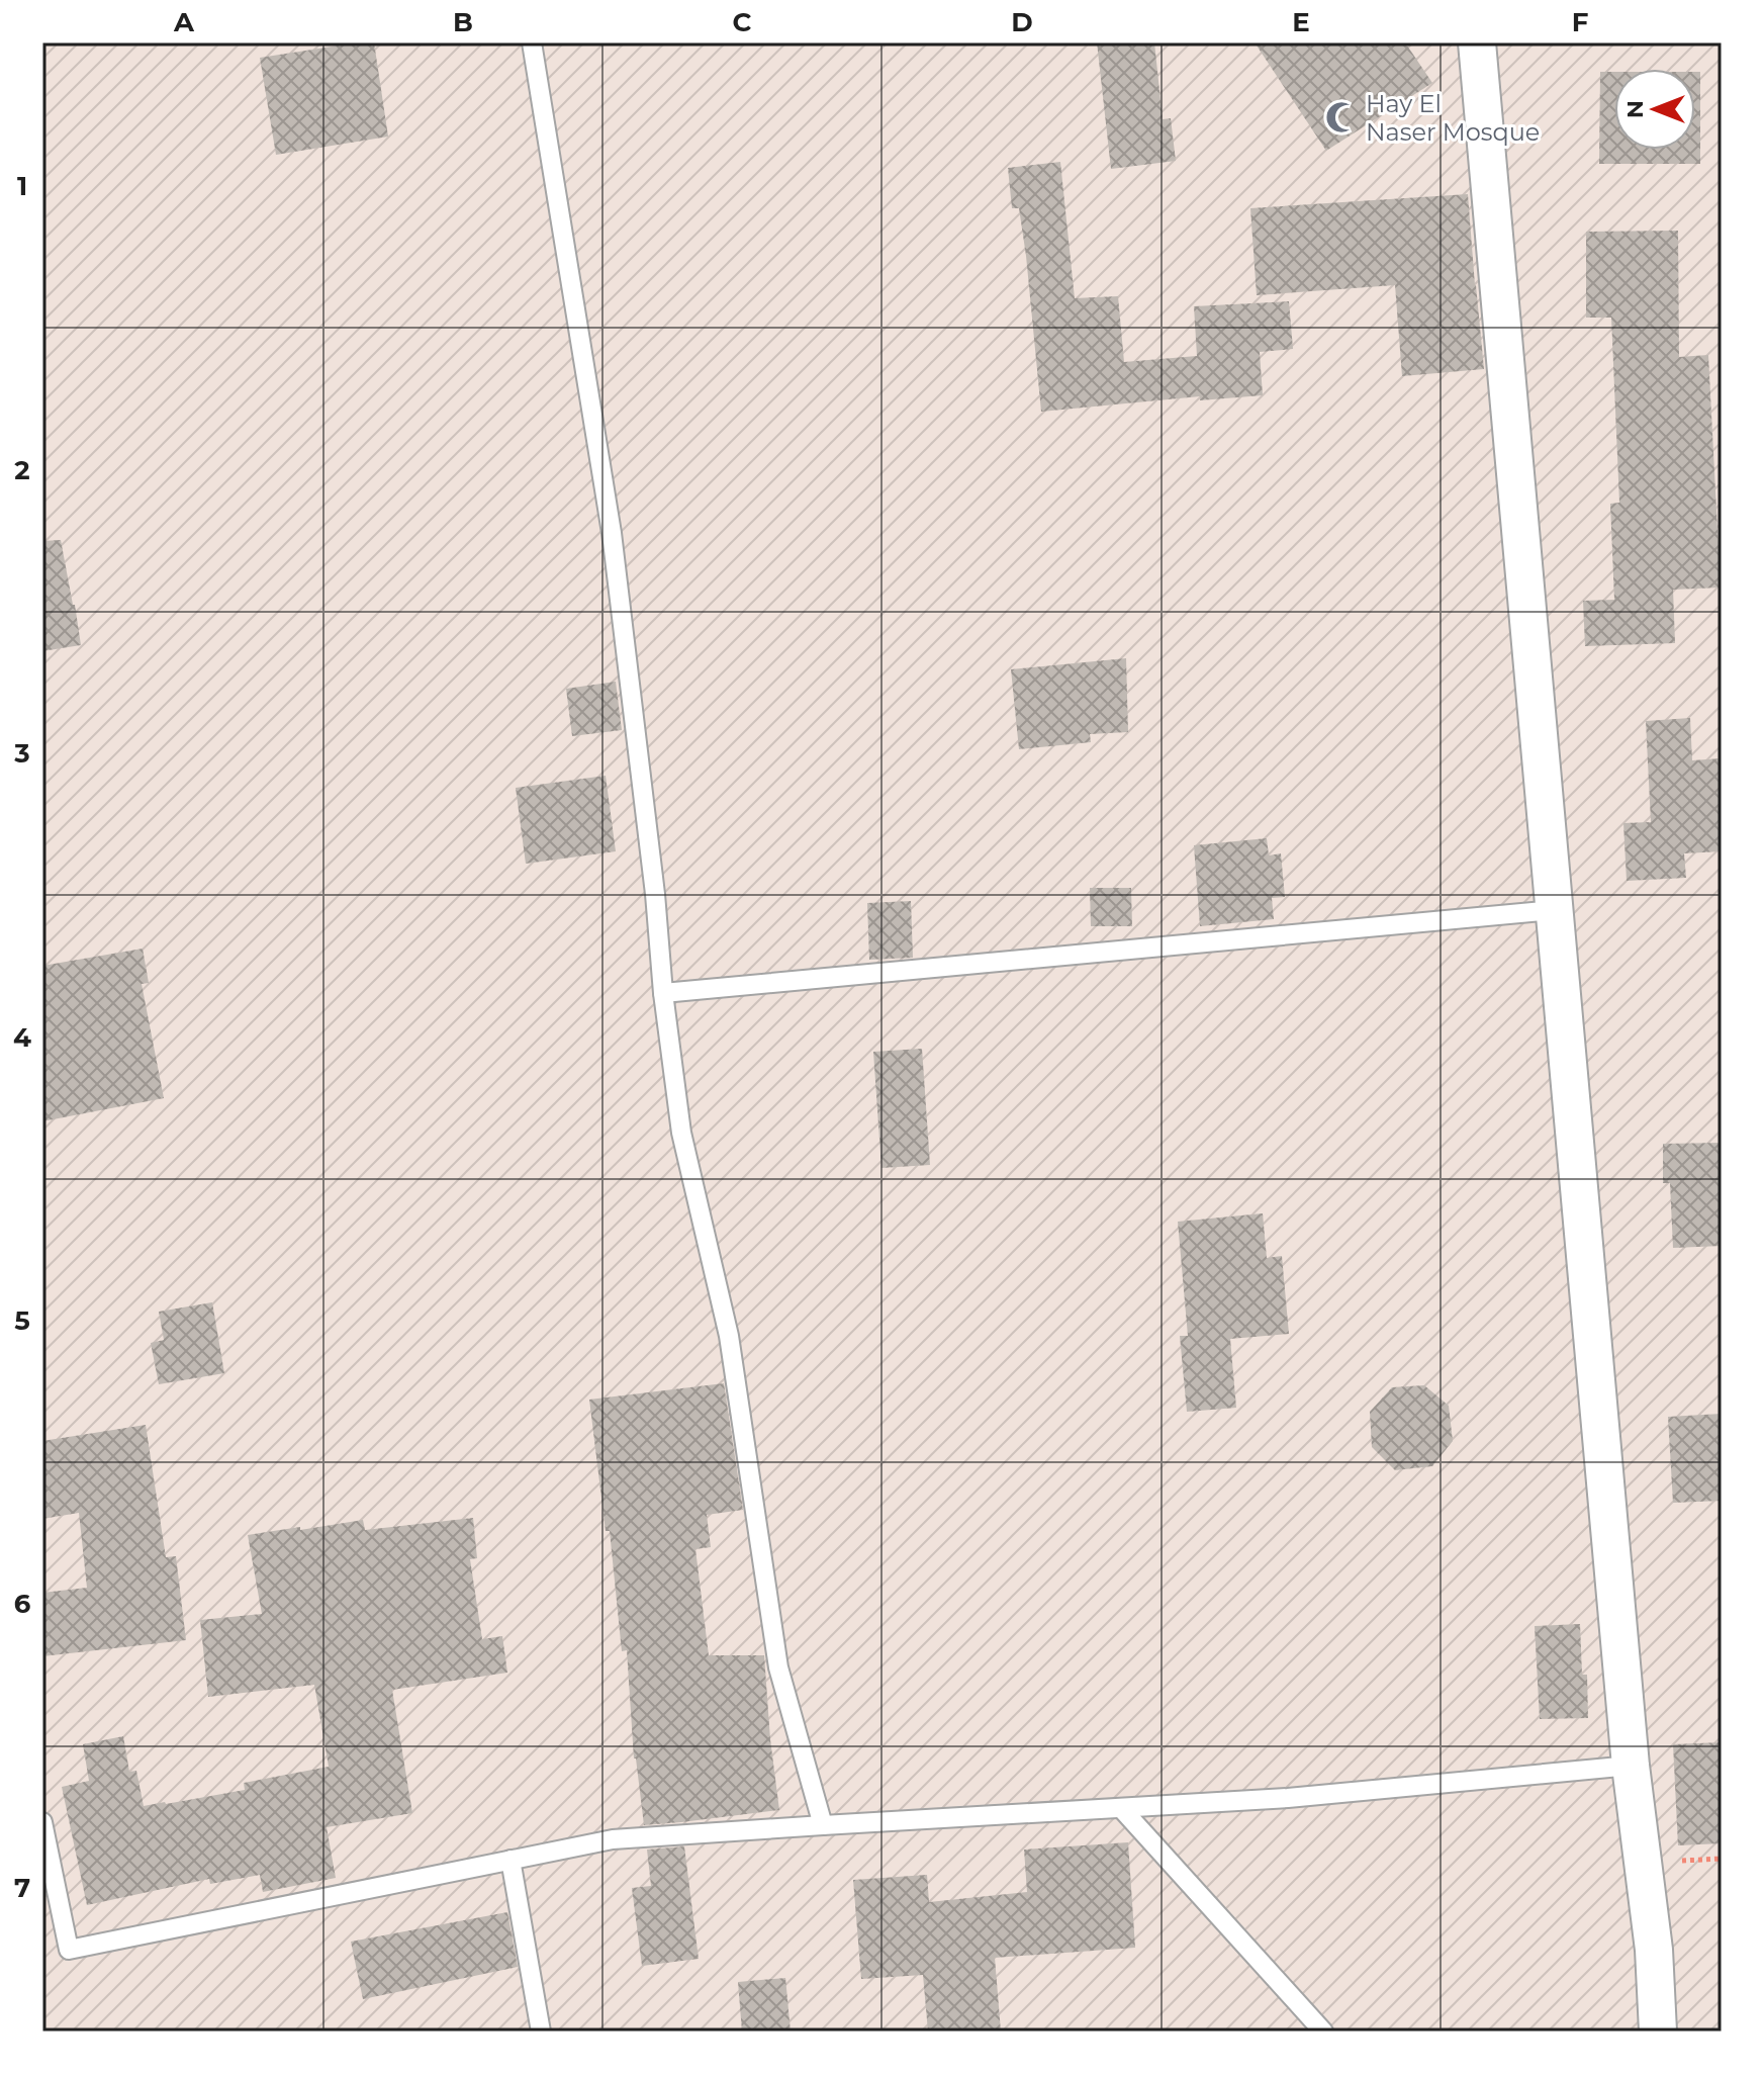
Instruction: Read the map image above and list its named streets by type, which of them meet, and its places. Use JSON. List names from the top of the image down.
{
  "places": {
    "mosque": ["Hay El Naser Mosque"]
  },
  "north": "left",
  "grid": {
    "columns": [
      "A",
      "B",
      "C",
      "D",
      "E",
      "F"
    ],
    "rows": [
      "1",
      "2",
      "3",
      "4",
      "5",
      "6",
      "7"
    ]
  }
}
